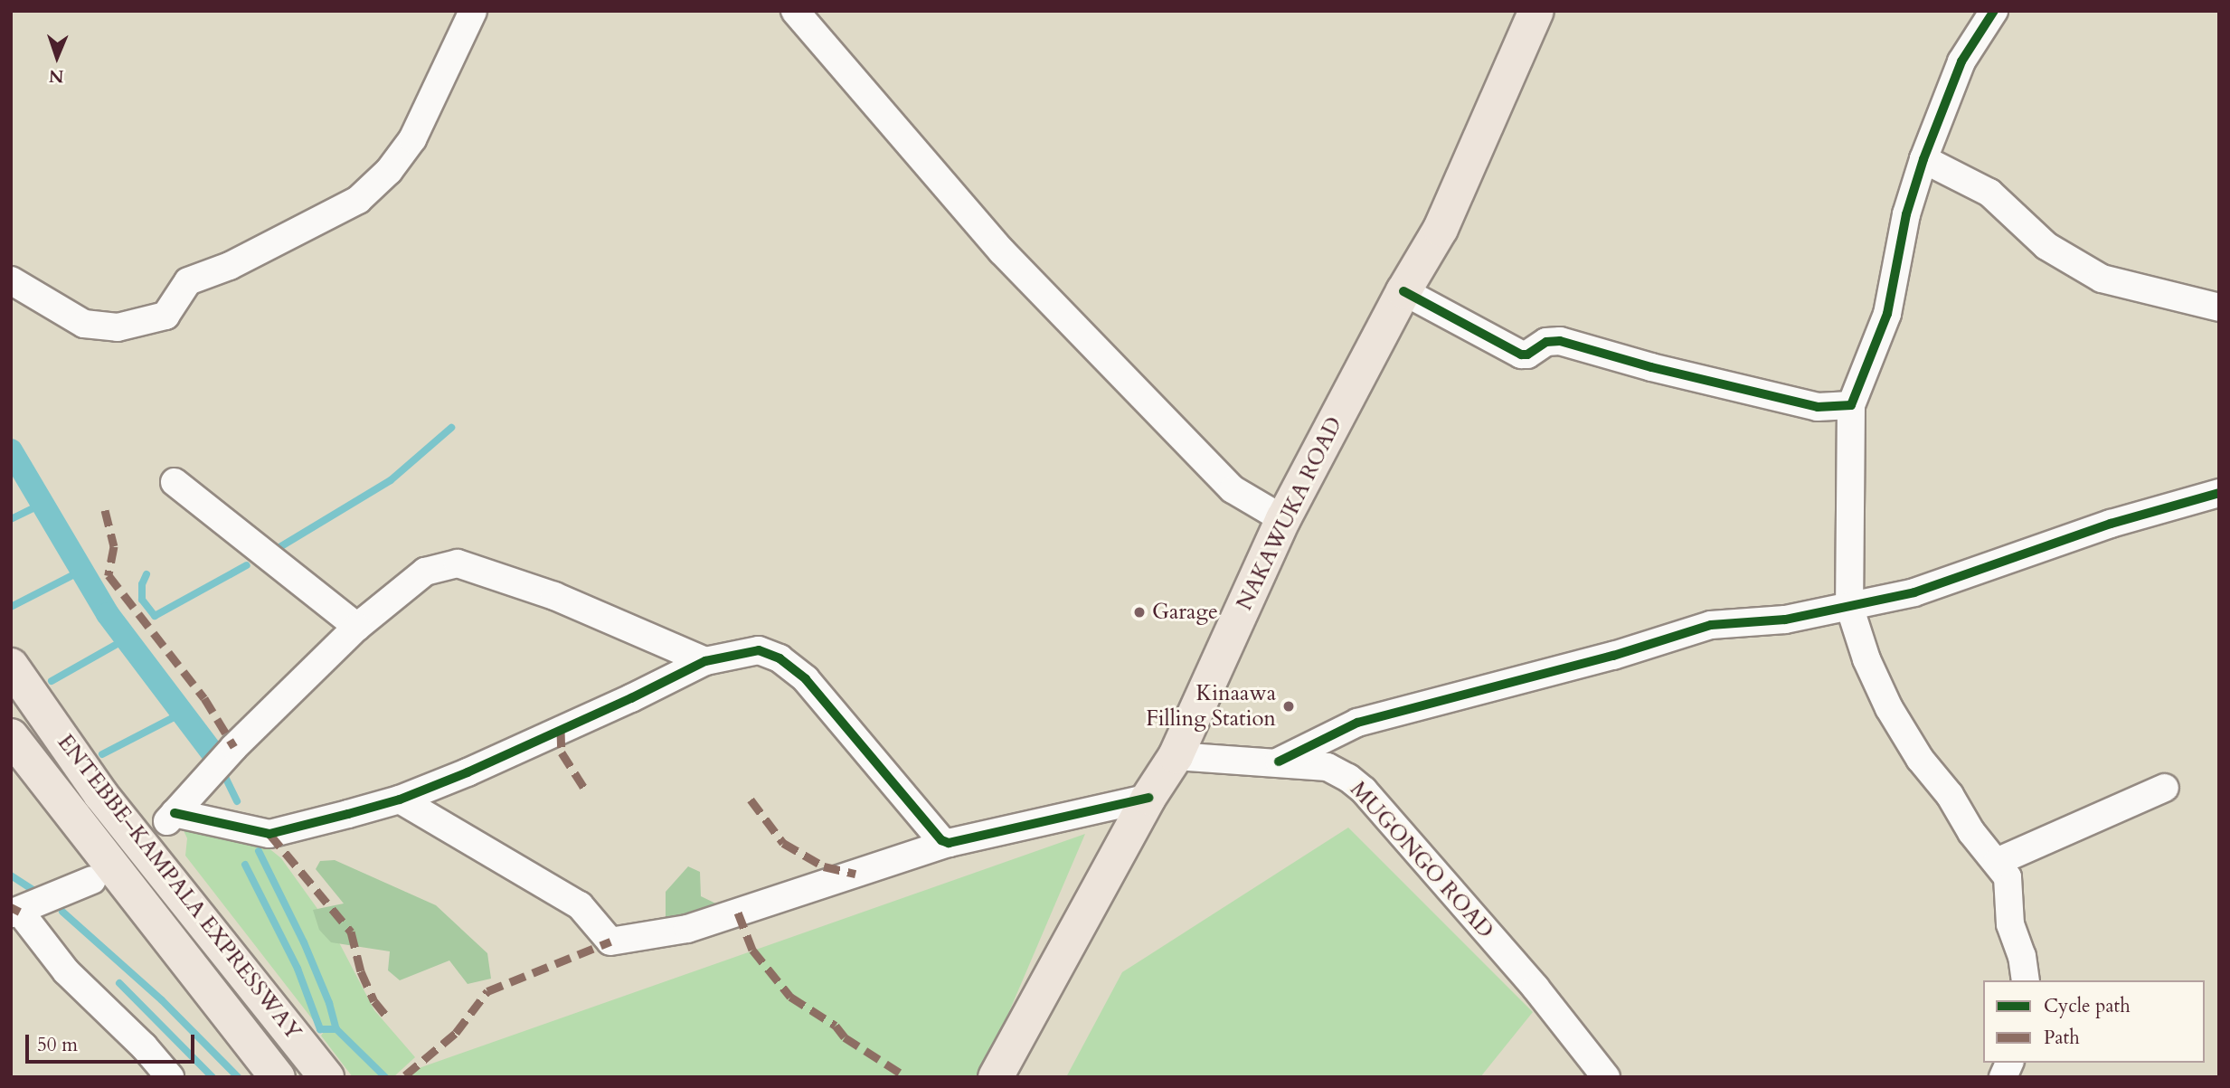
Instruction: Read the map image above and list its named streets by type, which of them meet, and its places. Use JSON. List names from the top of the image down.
{
  "streets": {
    "main road": ["NAKAWUKA ROAD", "ENTEBBE–KAMPALA EXPRESSWAY"],
    "street": ["MUGONGO ROAD"]
  },
  "crossings": [
    ["NAKAWUKA ROAD", "MUGONGO ROAD"]
  ],
  "places": ["Garage", "Kinaawa Filling Station"],
  "legend": ["Cycle path", "Path"],
  "scale_bar": "50 m",
  "north": "bottom"
}
